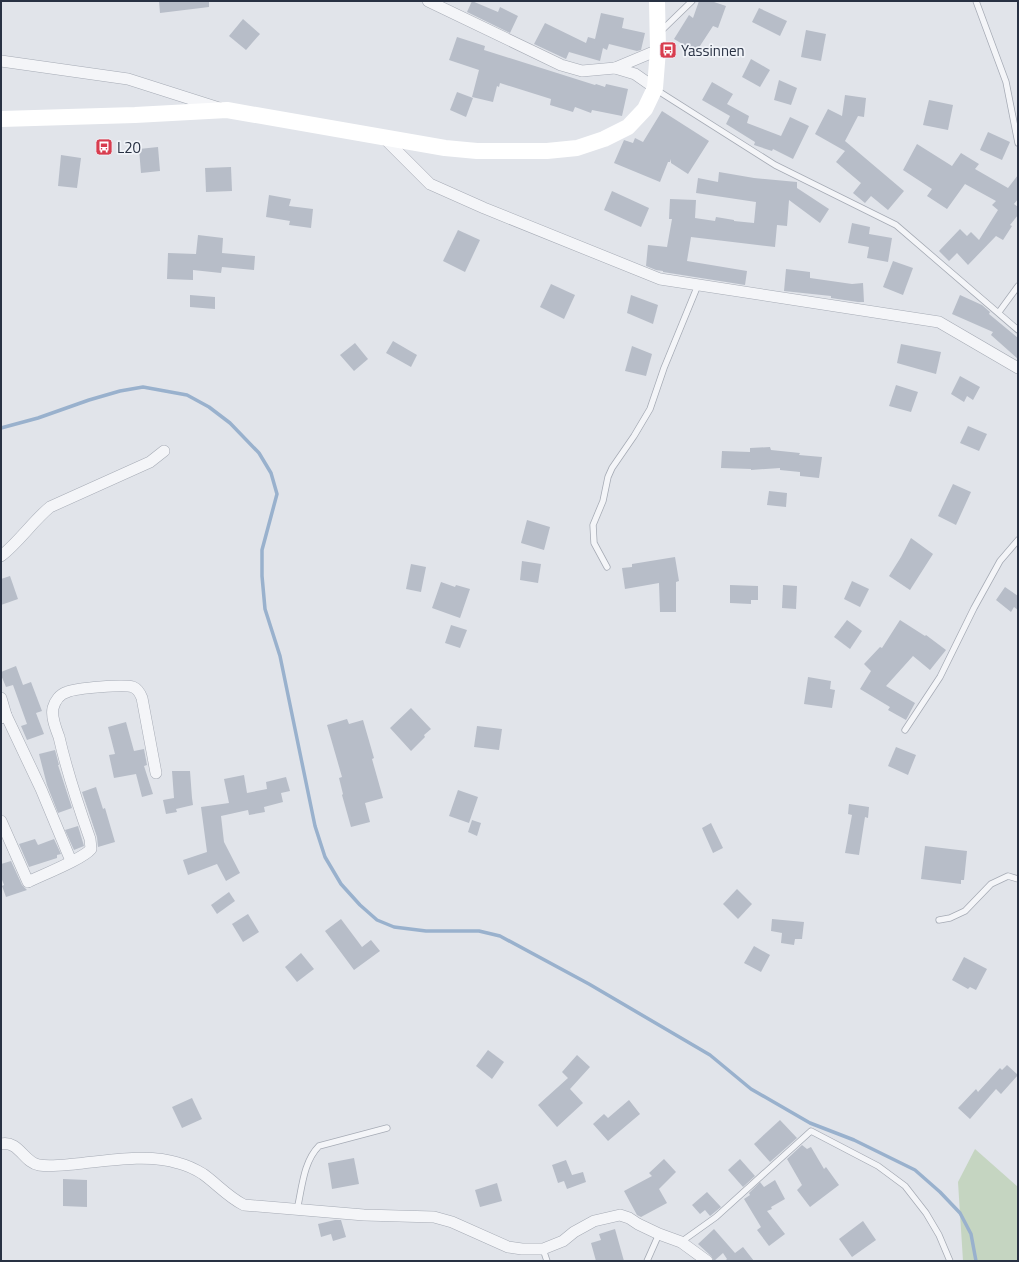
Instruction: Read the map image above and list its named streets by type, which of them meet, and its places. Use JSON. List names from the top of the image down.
{
  "places": {
    "bus stop": ["Yassinnen", "L20"]
  }
}
